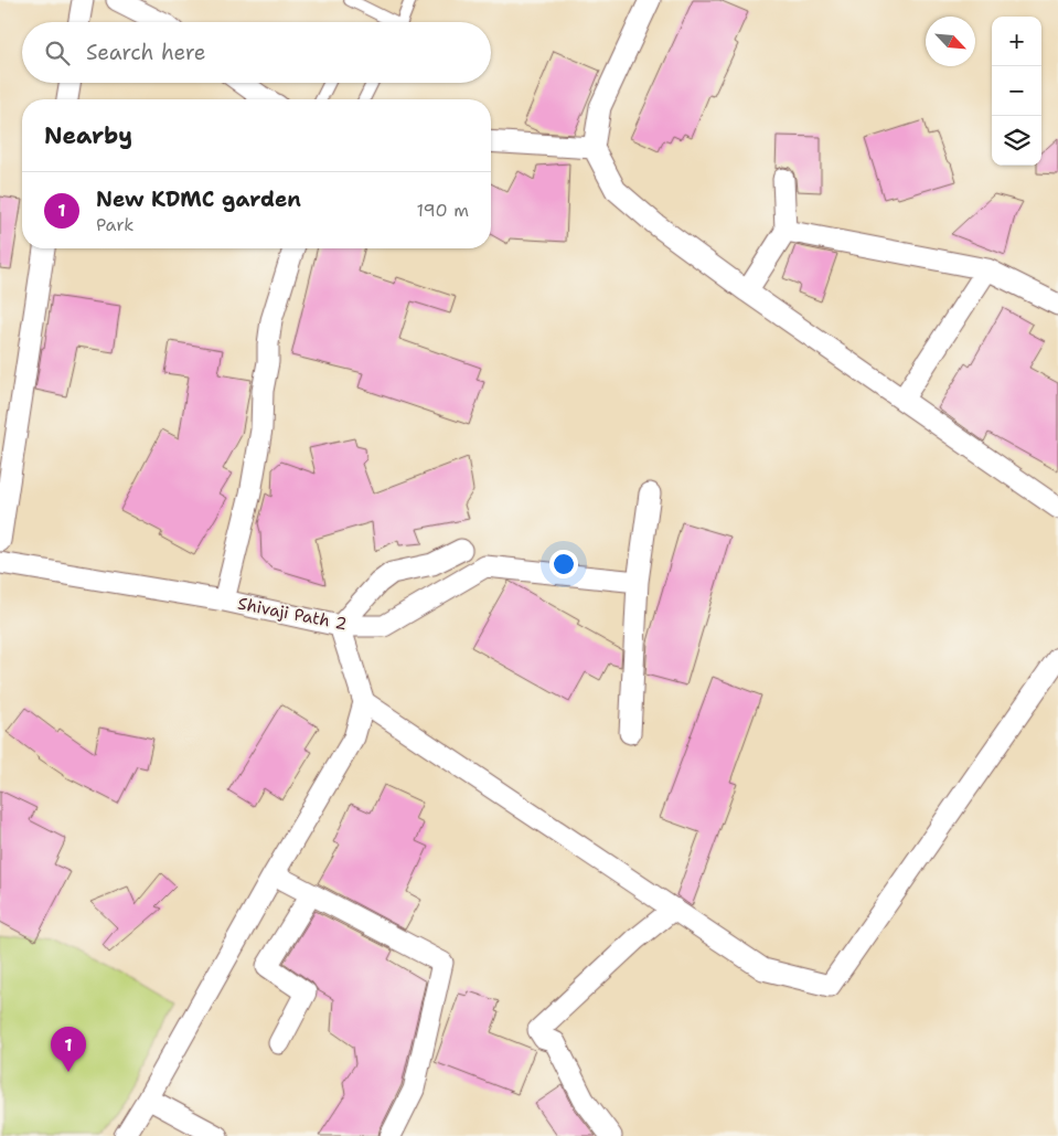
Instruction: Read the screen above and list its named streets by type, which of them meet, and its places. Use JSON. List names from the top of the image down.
{
  "streets": {
    "street": ["Shivaji Path 2"]
  },
  "north": "bottom right",
  "page": {
    "map_buttons": ["+", "−"],
    "search": "Search here",
    "heading": "Nearby",
    "list": [
      {
        "mark": "1",
        "name": "New KDMC garden",
        "note": "Park",
        "value": "190 m"
      }
    ],
    "pins": "1"
  }
}
